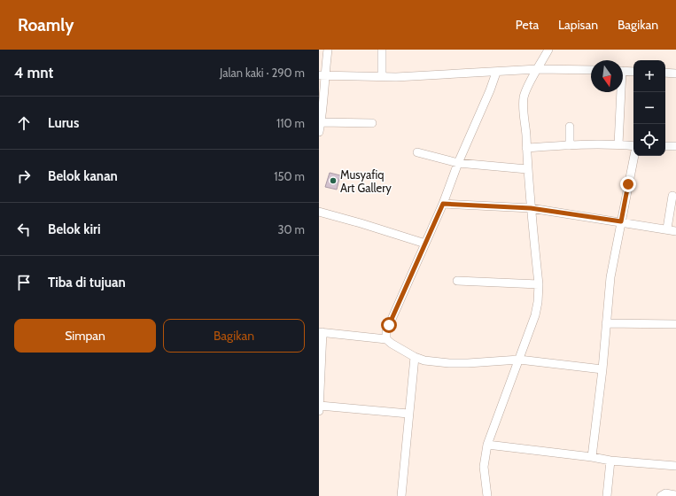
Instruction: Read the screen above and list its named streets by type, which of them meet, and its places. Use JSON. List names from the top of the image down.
{
  "places": ["Musyafiq Art Gallery"],
  "north": "bottom",
  "page": {
    "header": "Roamly",
    "nav": ["Peta", "Lapisan", "Bagikan"],
    "heading": ["4 mnt", "Jalan kaki · 290 m"],
    "map_buttons": ["+", "−"],
    "list": [
      ["Lurus", "110 m"],
      ["Belok kanan", "150 m"],
      ["Belok kiri", "30 m"],
      "Tiba di tujuan"
    ],
    "buttons": ["Simpan", "Bagikan"]
  }
}
